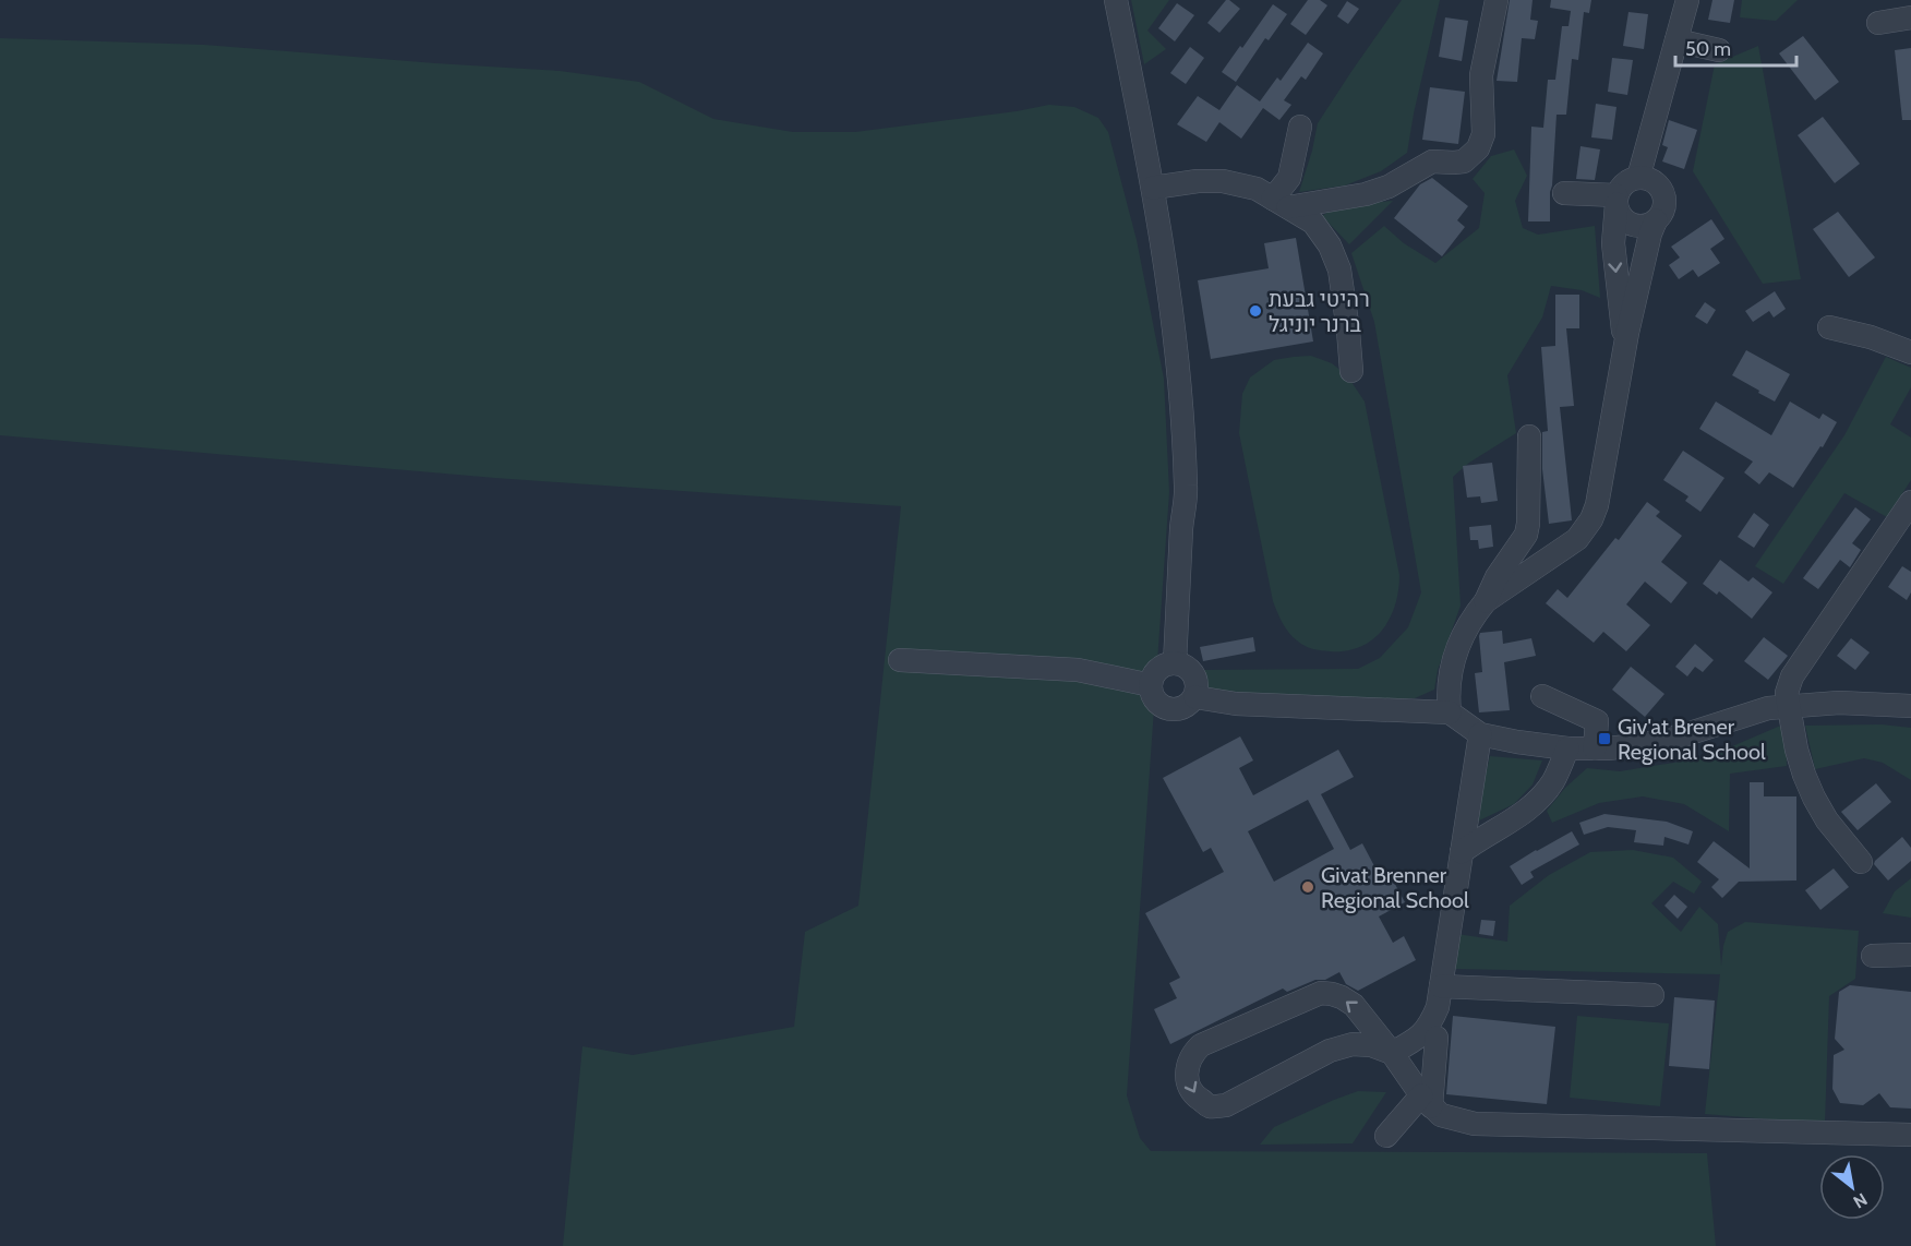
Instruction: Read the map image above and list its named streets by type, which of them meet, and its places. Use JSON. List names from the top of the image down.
{
  "places": {
    "other": ["רהיטי גבעת ברנר יוניגל", "Givat Brenner Regional School"],
    "transit": ["Giv'at Brener Regional School"]
  },
  "scale_bar": "50 m",
  "north": "bottom right"
}
